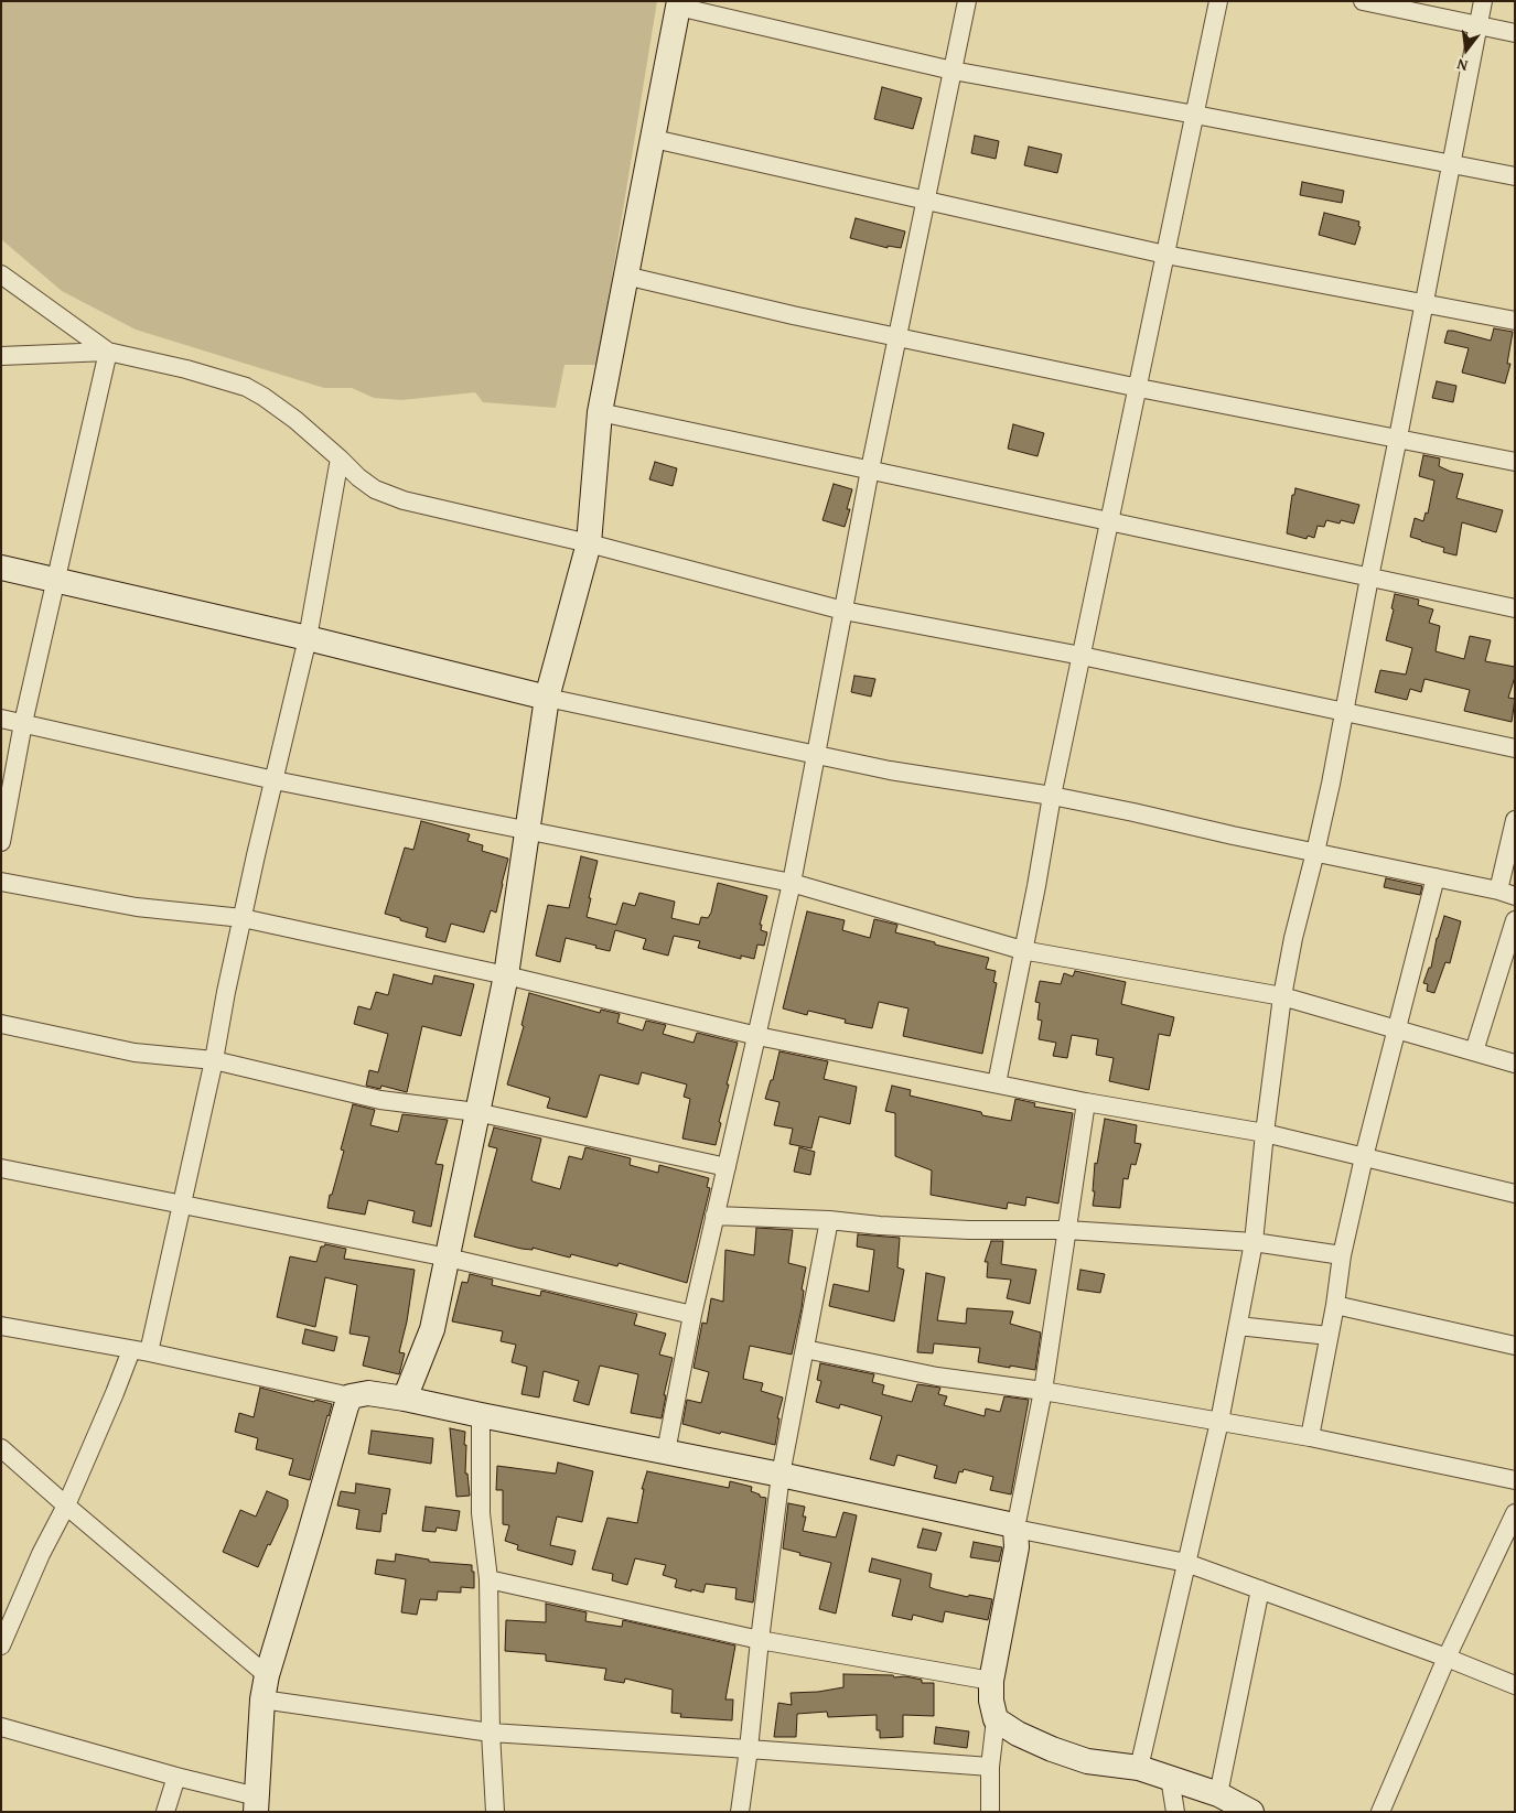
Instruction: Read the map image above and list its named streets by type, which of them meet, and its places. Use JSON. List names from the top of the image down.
{
  "north": "bottom"
}
